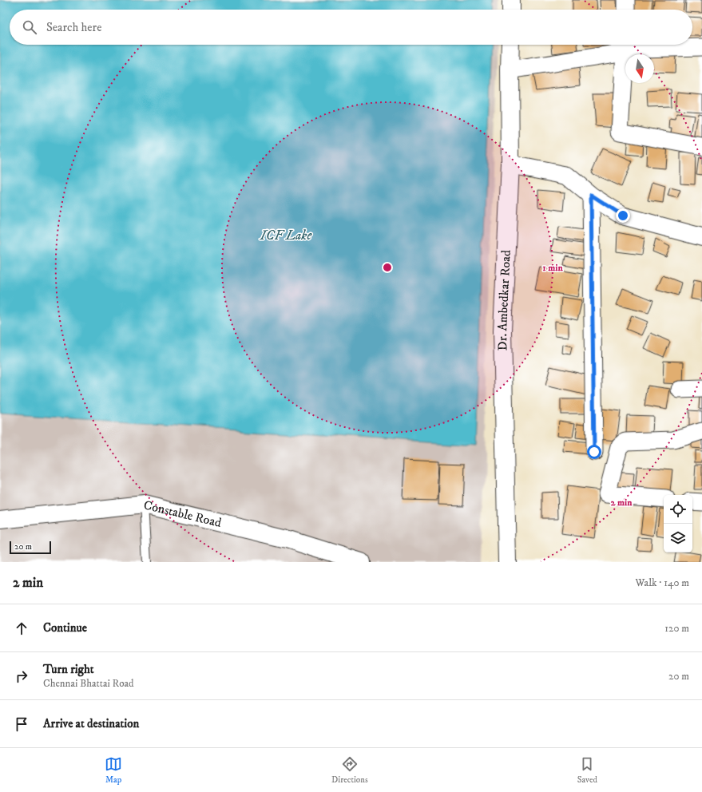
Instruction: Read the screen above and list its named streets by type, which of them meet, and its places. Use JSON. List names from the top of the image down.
{
  "streets": {
    "street": ["Dr. Ambedkar Road", "Constable Road"]
  },
  "water": ["ICF Lake"],
  "scale_bar": "20 m",
  "north": "bottom",
  "page": {
    "search": "Search here",
    "scale": "20 m",
    "heading": ["2 min", "Walk · 140 m"],
    "list": [
      ["Continue", "120 m"],
      ["Turn right", "Chennai Bhattai Road", "20 m"],
      "Arrive at destination"
    ],
    "nav": ["Map", "Directions", "Saved"]
  },
  "rings": ["1 min", "2 min"]
}
